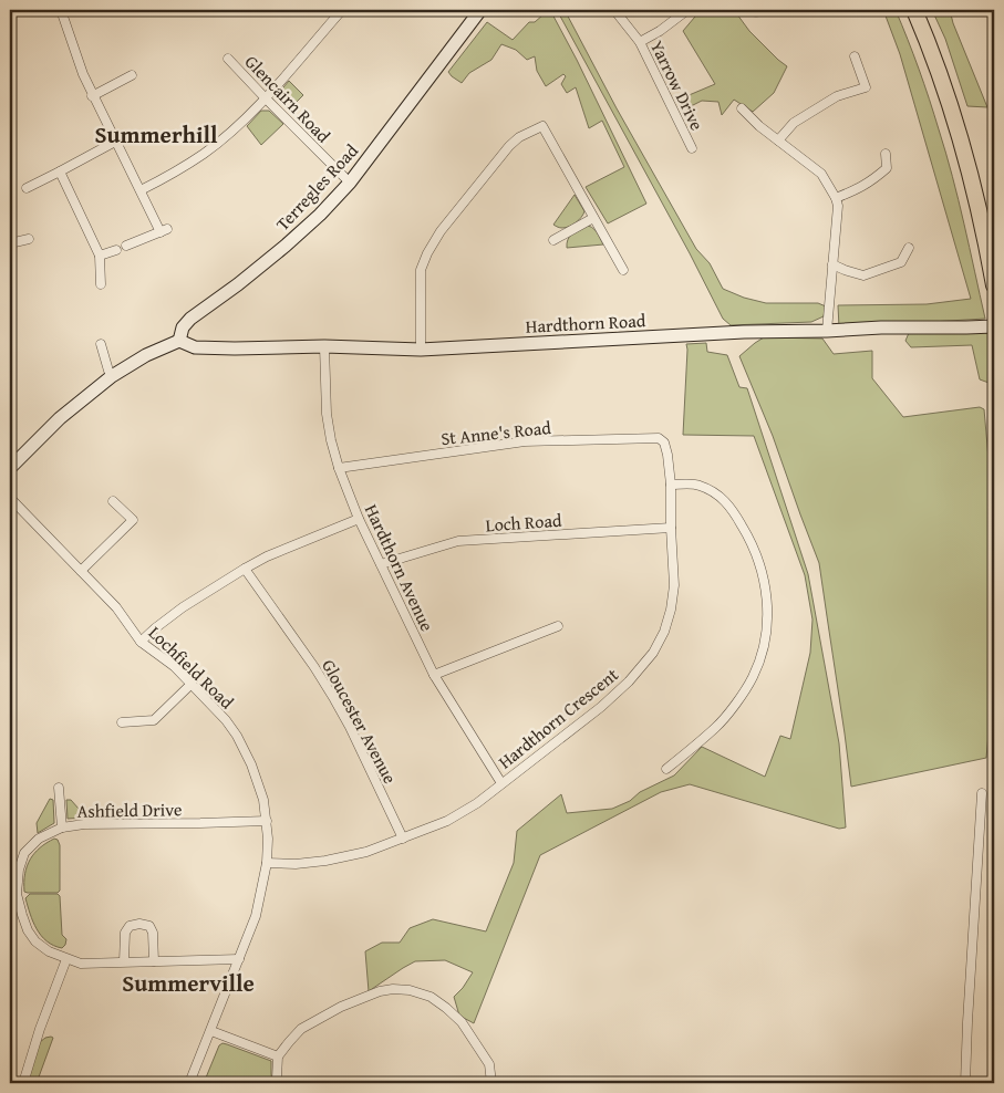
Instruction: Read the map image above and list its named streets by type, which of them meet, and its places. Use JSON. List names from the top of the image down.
{
  "streets": {
    "street": [
      "Yarrow Drive",
      "Glencairn Road",
      "Terregles Road",
      "Hardthorn Road",
      "St Anne's Road",
      "Loch Road",
      "Hardthorn Avenue",
      "Lochfield Road",
      "Hardthorn Crescent",
      "Gloucester Avenue",
      "Ashfield Drive"
    ]
  },
  "crossings": [
    ["Glencairn Road", "Terregles Road"],
    ["Terregles Road", "Hardthorn Road"],
    ["Hardthorn Road", "Hardthorn Avenue"],
    ["St Anne's Road", "Hardthorn Avenue"],
    ["St Anne's Road", "Hardthorn Crescent"],
    ["Loch Road", "Hardthorn Avenue"],
    ["Loch Road", "Hardthorn Crescent"],
    ["Hardthorn Avenue", "Hardthorn Crescent"],
    ["Lochfield Road", "Hardthorn Crescent"],
    ["Lochfield Road", "Ashfield Drive"],
    ["Hardthorn Crescent", "Gloucester Avenue"]
  ],
  "districts": ["Summerhill", "Summerville"]
}
